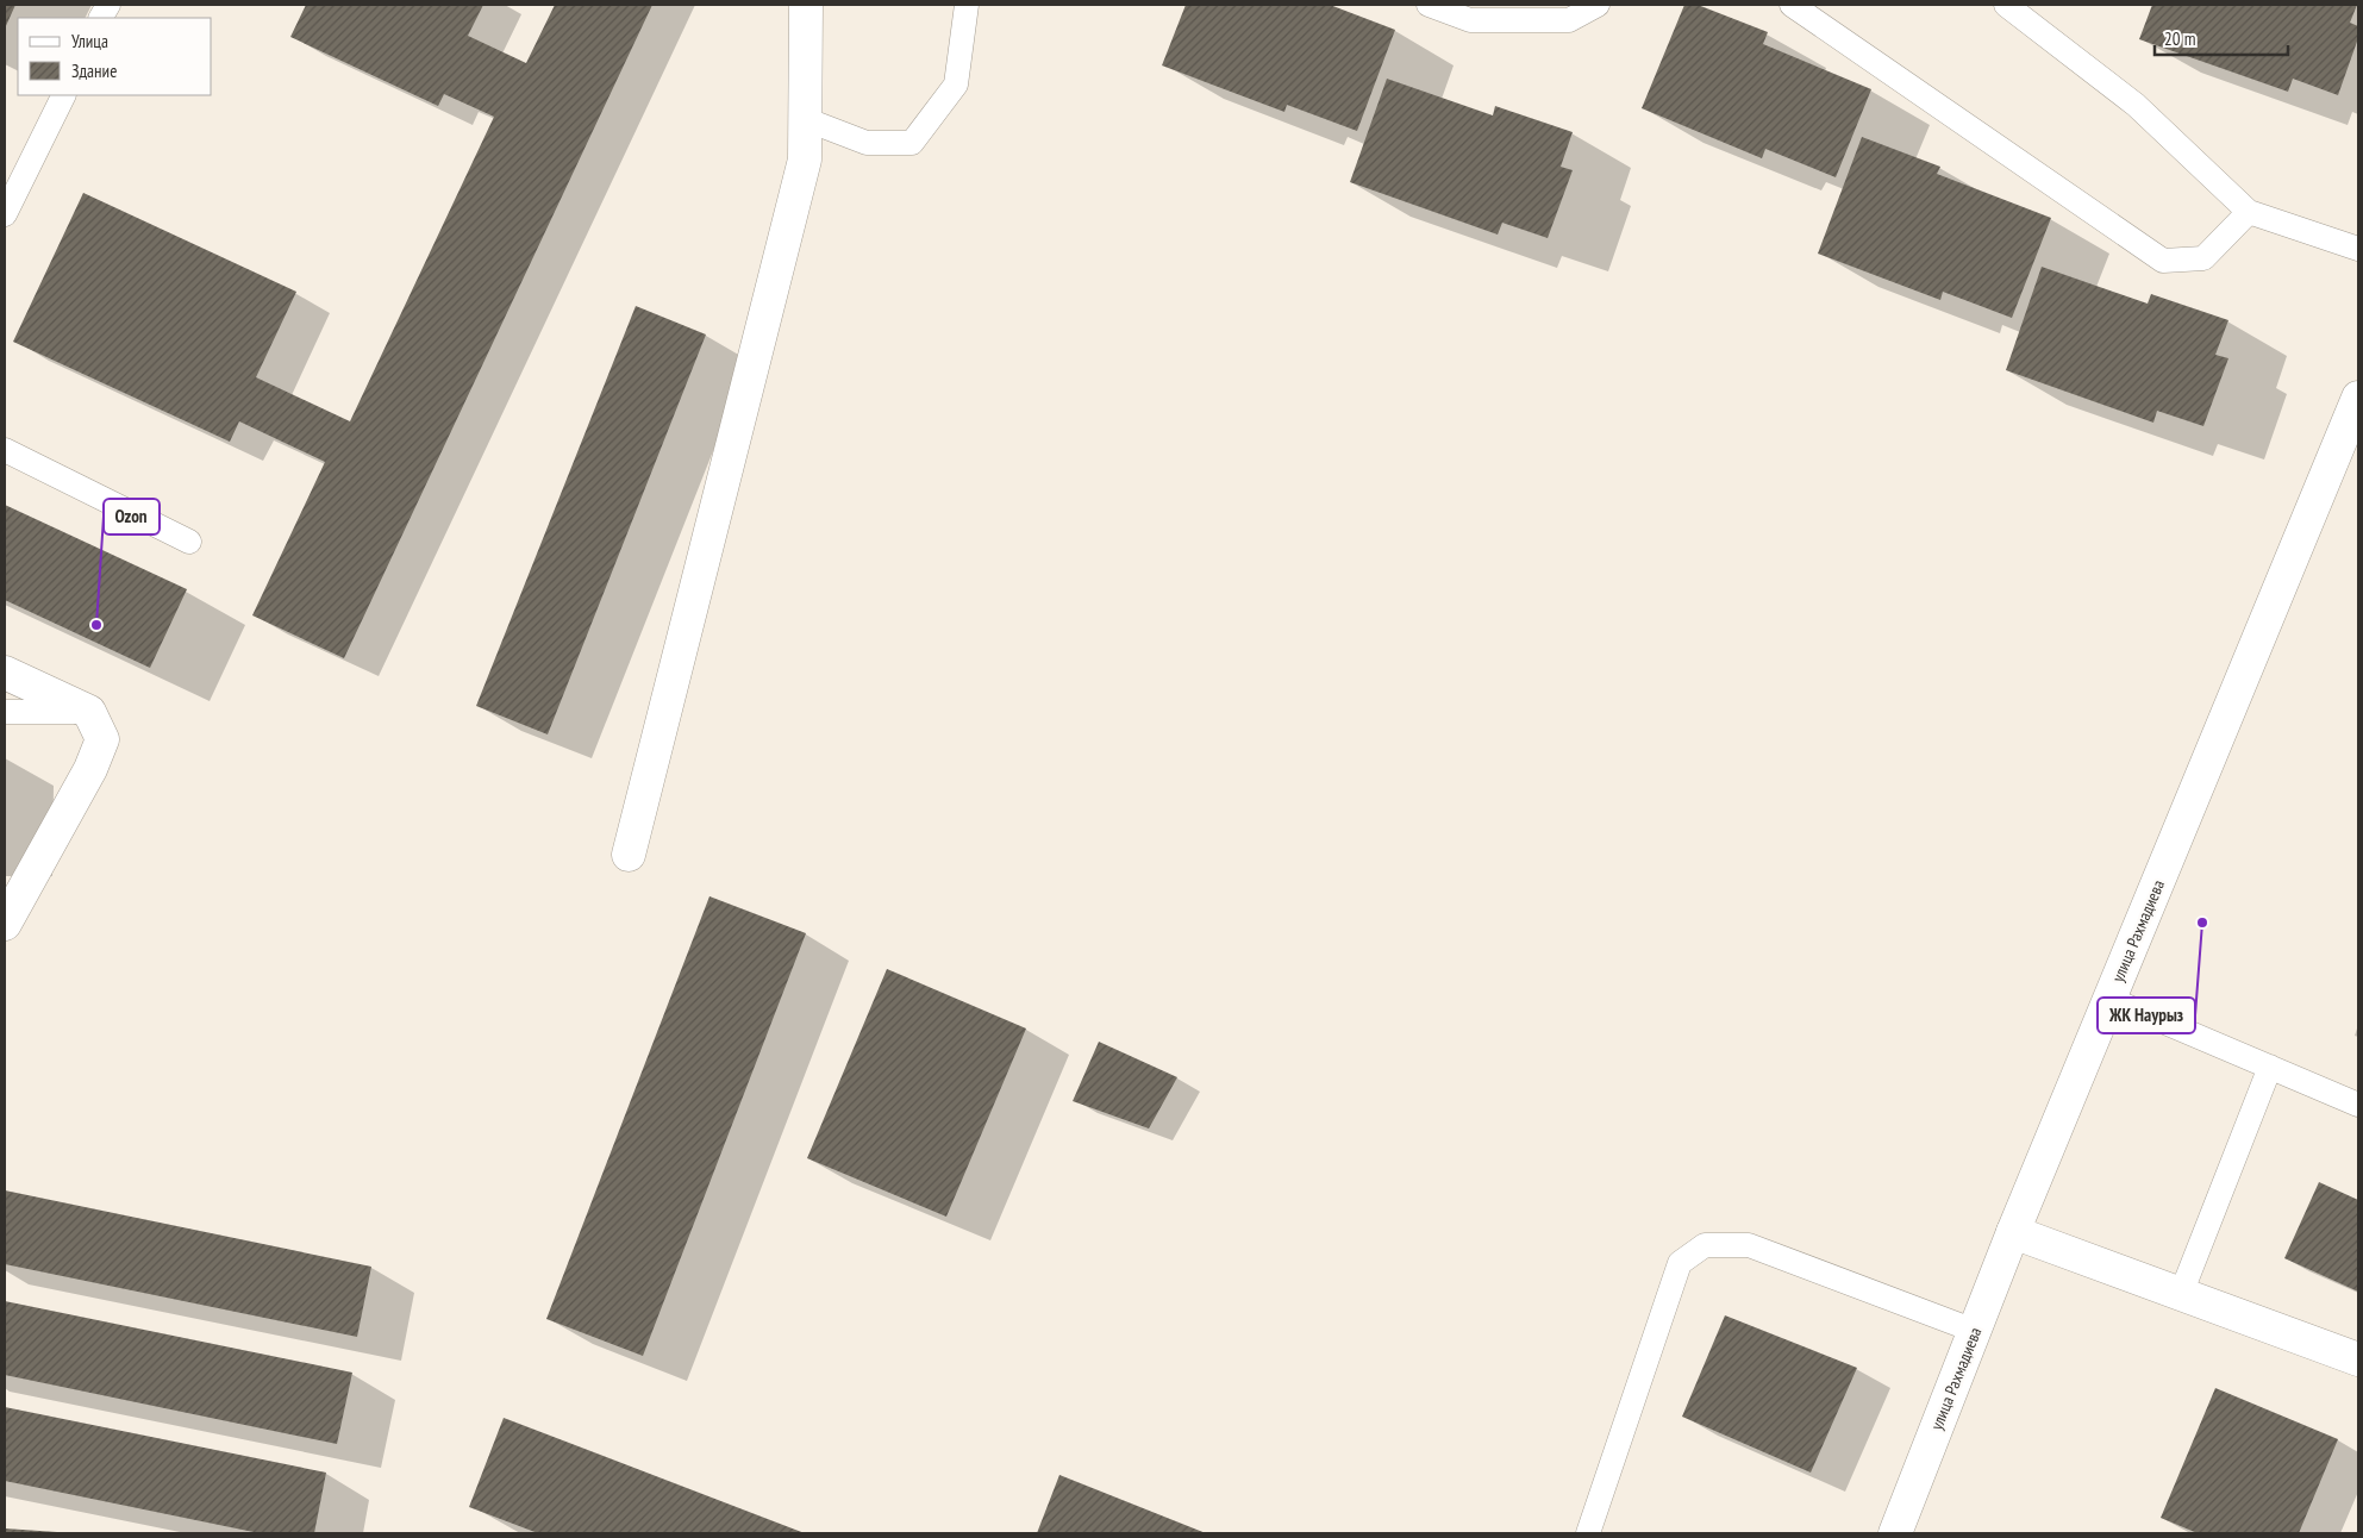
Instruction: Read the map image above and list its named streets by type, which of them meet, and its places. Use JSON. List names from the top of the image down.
{
  "streets": {
    "street": ["улица Рахмадиева"]
  },
  "places": ["Ozon", "ЖК Наурыз"],
  "legend": ["Улица", "Здание"],
  "scale_bar": "20 m"
}
